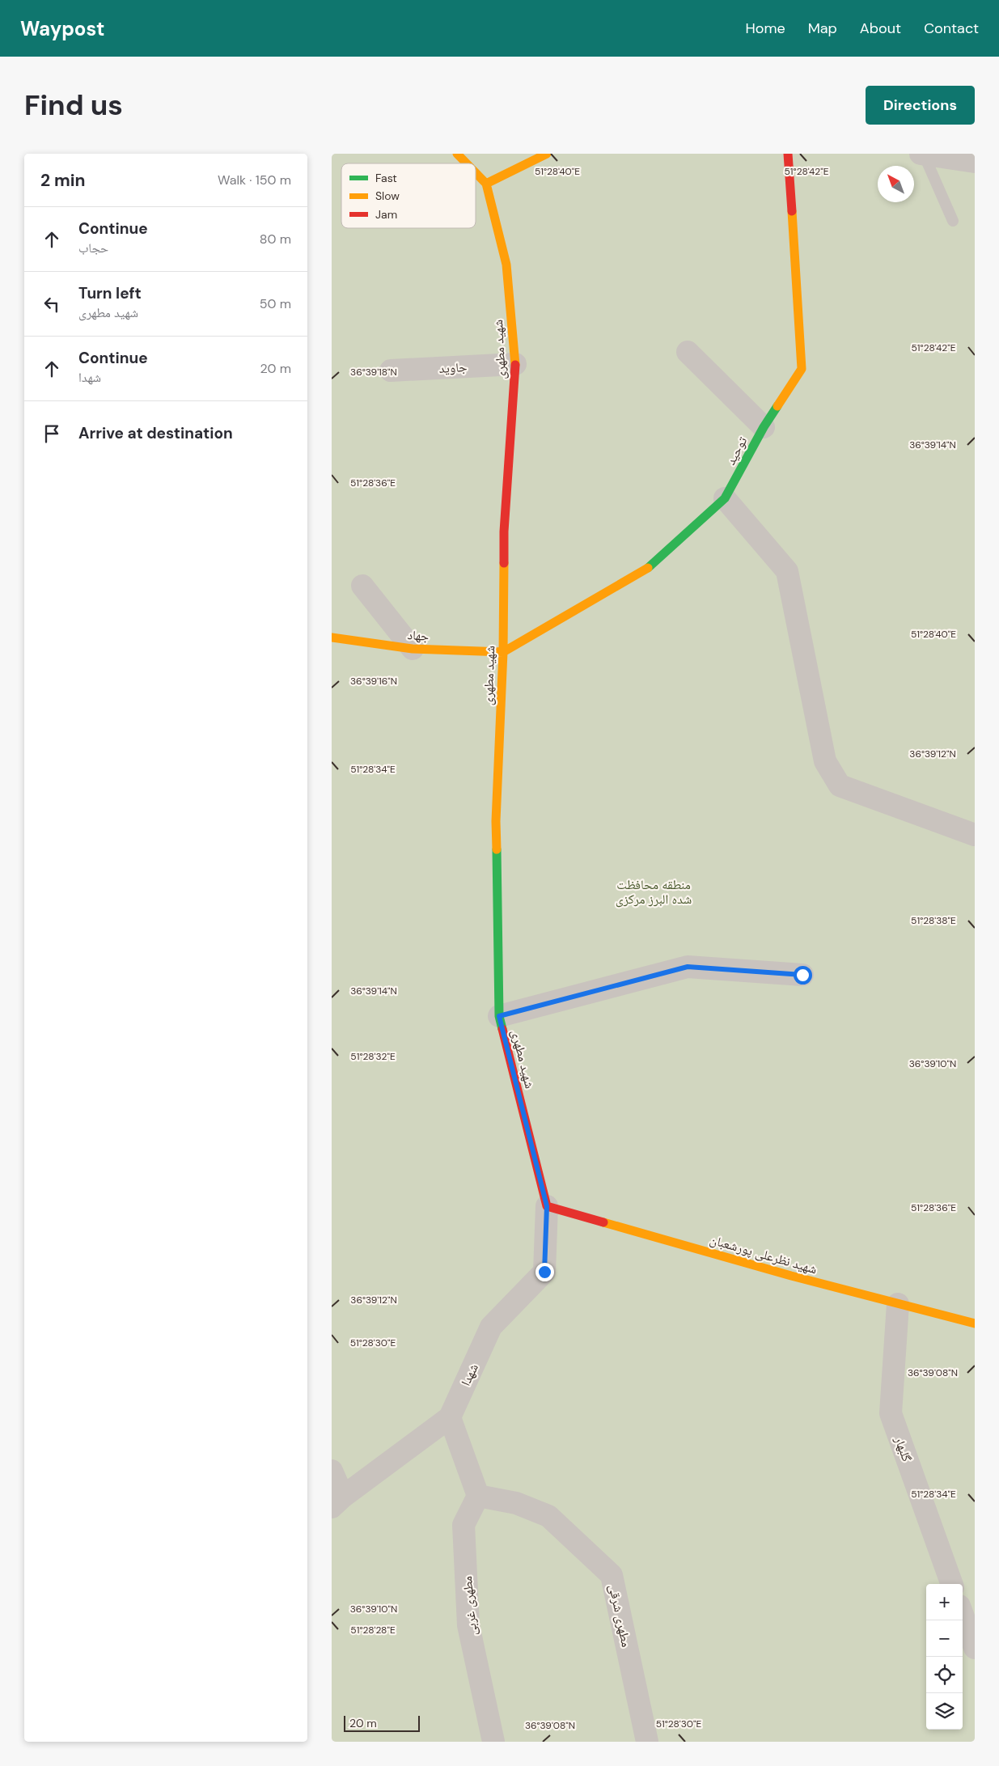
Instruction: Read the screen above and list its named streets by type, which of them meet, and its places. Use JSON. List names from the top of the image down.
{
  "streets": {
    "street": [
      "شهید مطهری",
      "جاوید",
      "توحید",
      "جهاد",
      "شهید نظرعلی پورشعبان",
      "شهدا",
      "گلبهار",
      "مطهری غربی",
      "مطهری شرقی"
    ]
  },
  "crossings": [
    ["شهید مطهری", "جاوید"],
    ["شهید مطهری", "توحید"],
    ["شهید مطهری", "جهاد"],
    ["شهید مطهری", "شهید نظرعلی پورشعبان"],
    ["شهید مطهری", "شهدا"],
    ["توحید", "جهاد"],
    ["شهید نظرعلی پورشعبان", "شهدا"],
    ["شهید نظرعلی پورشعبان", "گلبهار"],
    ["مطهری غربی", "مطهری شرقی"]
  ],
  "parks": ["منطقه محافظت شده البرز مرکزی"],
  "legend": ["Fast", "Slow", "Jam"],
  "scale_bar": "20 m",
  "north": "top left",
  "page": {
    "header": "Waypost",
    "nav": [
      "Home",
      "Map",
      "About",
      "Contact"
    ],
    "buttons": "Directions",
    "title": "Find us",
    "heading": ["2 min", "Walk · 150 m"],
    "list": [
      ["Continue", "حجاب", "80 m"],
      ["Turn left", "شهید مطهری", "50 m"],
      ["Continue", "شهدا", "20 m"],
      "Arrive at destination"
    ],
    "map_buttons": ["+", "−"],
    "scale": "20 m"
  },
  "coordinates": [
    "51°28'40\"E",
    "51°28'42\"E",
    "36°39'18\"N",
    "36°39'14\"N",
    "51°28'36\"E",
    "36°39'16\"N",
    "36°39'12\"N",
    "51°28'34\"E",
    "51°28'38\"E",
    "51°28'32\"E",
    "36°39'10\"N",
    "51°28'30\"E",
    "36°39'08\"N",
    "51°28'28\"E"
  ]
}
